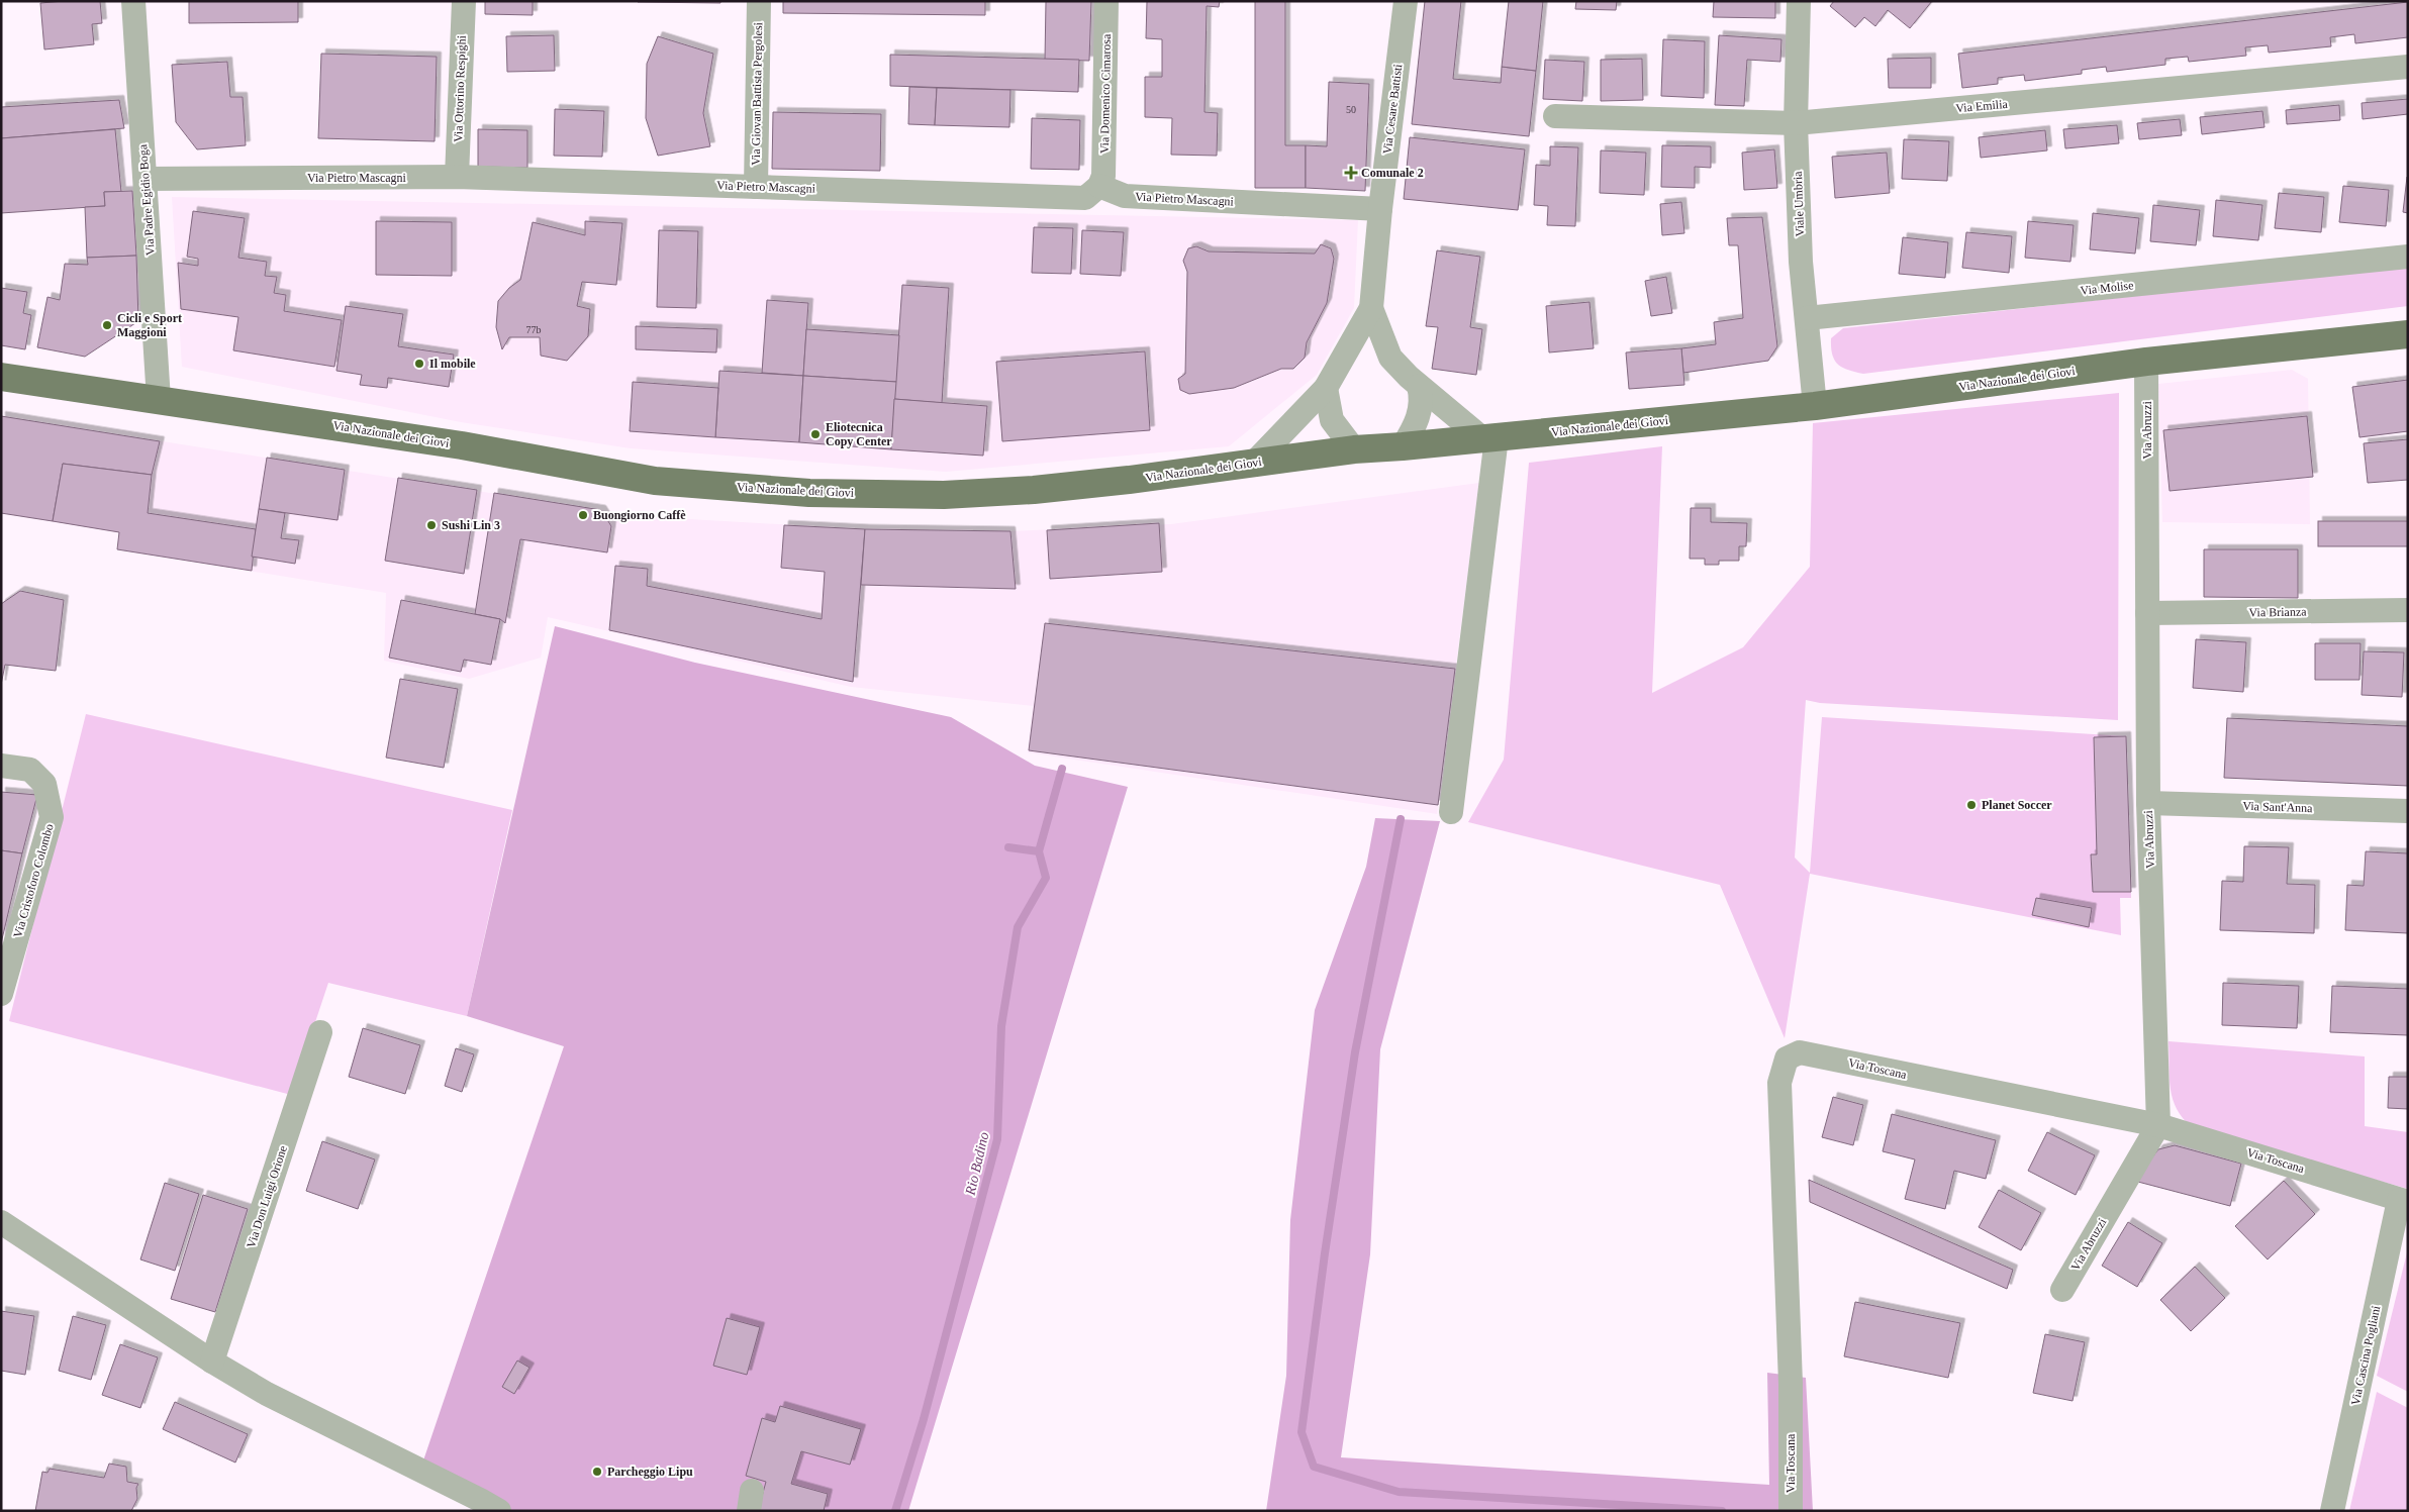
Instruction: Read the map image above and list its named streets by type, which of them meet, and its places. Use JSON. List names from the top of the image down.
{
  "streets": {
    "main road": ["Via Nazionale dei Giovi"],
    "street": [
      "Via Ottorino Respighi",
      "Via Giovan Battista Pergolesi",
      "Via Domenico Cimarosa",
      "Via Emilia",
      "Via Cesare Battisti",
      "Via Pietro Mascagni",
      "Via Padre Egidio Boga",
      "Viale Umbria",
      "Via Molise",
      "Via Abruzzi",
      "Via Brianza",
      "Via Sant'Anna",
      "Via Cristoforo Colombo",
      "Via Toscana",
      "Via Don Luigi Orione",
      "Via Cascina Pogliani"
    ]
  },
  "crossings": [
    ["Via Ottorino Respighi", "Via Pietro Mascagni"],
    ["Via Giovan Battista Pergolesi", "Via Pietro Mascagni"],
    ["Via Domenico Cimarosa", "Via Pietro Mascagni"],
    ["Via Emilia", "Viale Umbria"],
    ["Via Cesare Battisti", "Via Pietro Mascagni"],
    ["Via Cesare Battisti", "Via Nazionale dei Giovi"],
    ["Via Pietro Mascagni", "Via Padre Egidio Boga"],
    ["Via Padre Egidio Boga", "Via Nazionale dei Giovi"],
    ["Viale Umbria", "Via Molise"],
    ["Viale Umbria", "Via Nazionale dei Giovi"],
    ["Via Nazionale dei Giovi", "Via Abruzzi"],
    ["Via Abruzzi", "Via Brianza"],
    ["Via Abruzzi", "Via Sant'Anna"],
    ["Via Abruzzi", "Via Toscana"],
    ["Via Toscana", "Via Cascina Pogliani"]
  ],
  "water": ["Rio Badino"],
  "places": {
    "health": ["Comunale 2"],
    "other": [
      "Cicli e Sport Maggioni",
      "Il mobile",
      "Eliotecnica Copy Center",
      "Buongiorno Caffè",
      "Sushi Lin 3",
      "Planet Soccer",
      "Parcheggio Lipu"
    ]
  },
  "house_numbers": ["50", "77b"]
}
